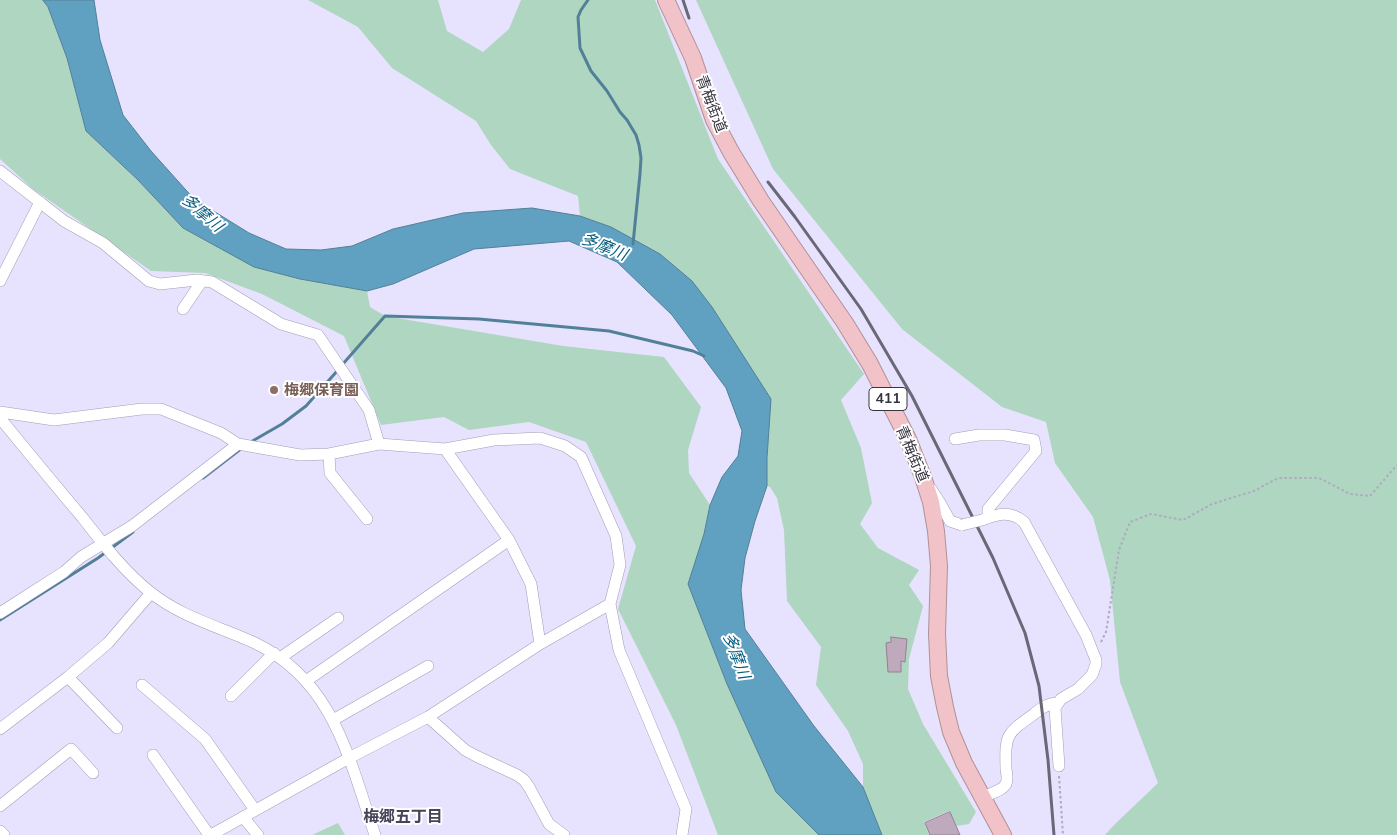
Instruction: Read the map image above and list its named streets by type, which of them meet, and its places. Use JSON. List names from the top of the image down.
{
  "streets": {
    "highway": ["青梅街道", "411"]
  },
  "districts": ["梅郷五丁目"],
  "water": ["多摩川"],
  "places": ["梅郷保育園"]
}
